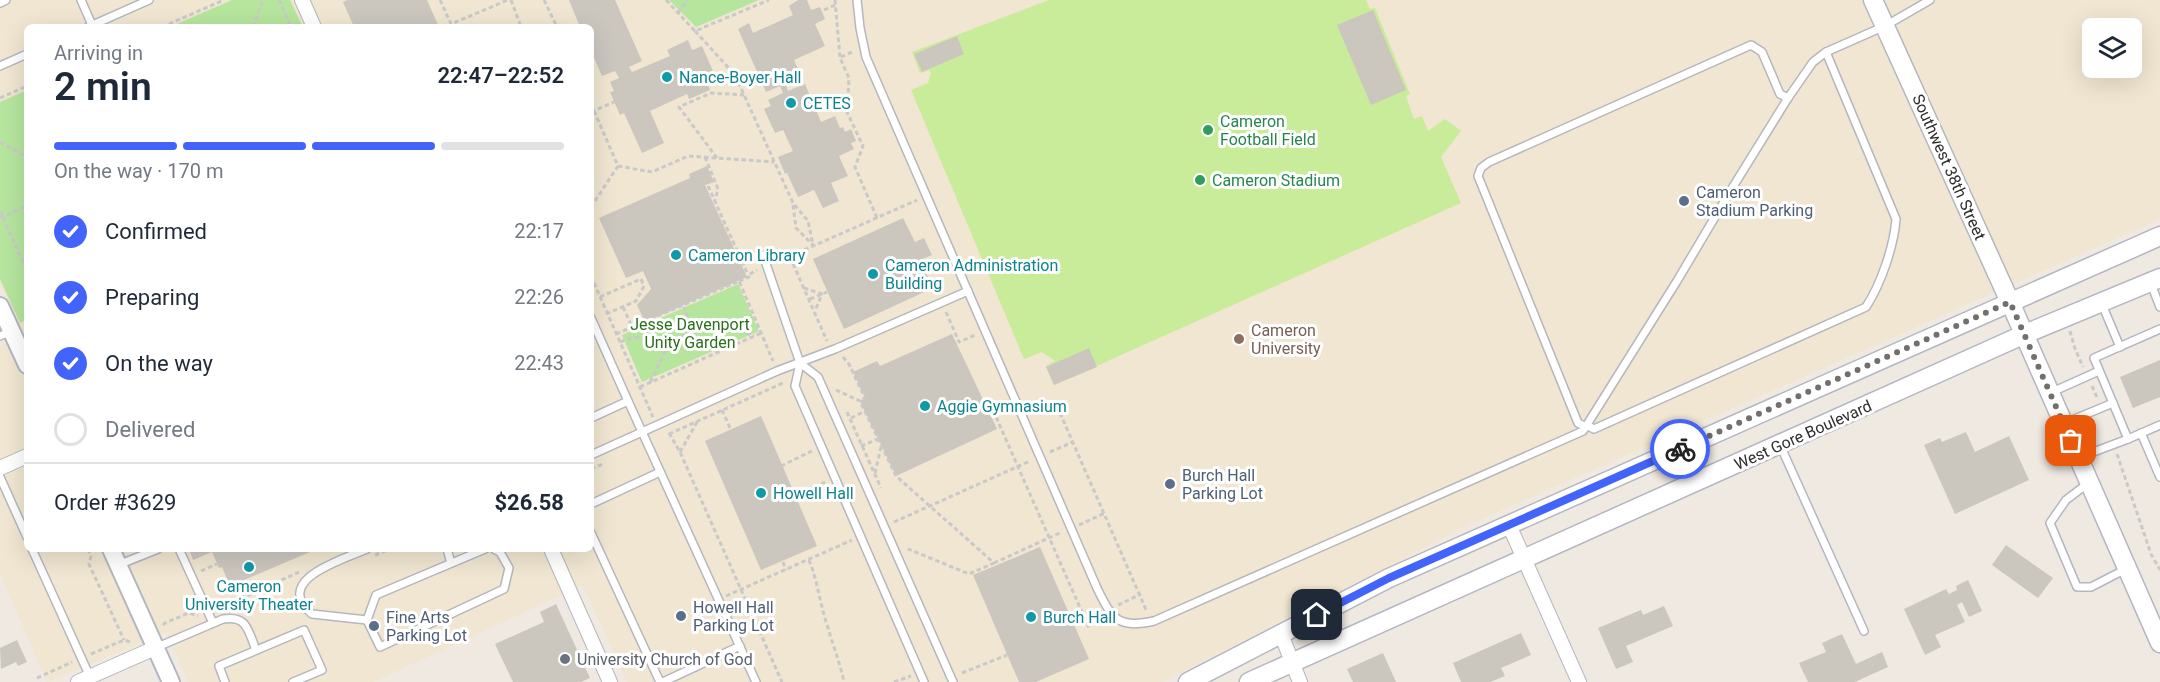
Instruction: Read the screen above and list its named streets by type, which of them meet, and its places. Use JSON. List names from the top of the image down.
{
  "streets": {
    "main road": ["Southwest 38th Street", "West Gore Boulevard"]
  },
  "crossings": [
    ["Southwest 38th Street", "West Gore Boulevard"]
  ],
  "parks": ["Jesse Davenport Unity Garden"],
  "places": [
    "Nance-Boyer Hall",
    "CETES",
    "Cameron Football Field",
    "Cameron Stadium",
    "Cameron Stadium Parking",
    "Cameron Library",
    "Cameron Administration Building",
    "Cameron University",
    "Aggie Gymnasium",
    "Burch Hall Parking Lot",
    "Howell Hall",
    "Cameron University Theater",
    "Howell Hall Parking Lot",
    "Burch Hall",
    "Fine Arts Parking Lot",
    "University Church of God"
  ],
  "page": {
    "heading": ["2 min", "Arriving in", "22:47–22:52"],
    "panel": ["Order #3629", "$26.58"],
    "bar": "On the way · 170 m",
    "list": [
      ["Confirmed", "22:17"],
      ["Preparing", "22:26"],
      ["On the way", "22:43"],
      "Delivered"
    ]
  }
}
